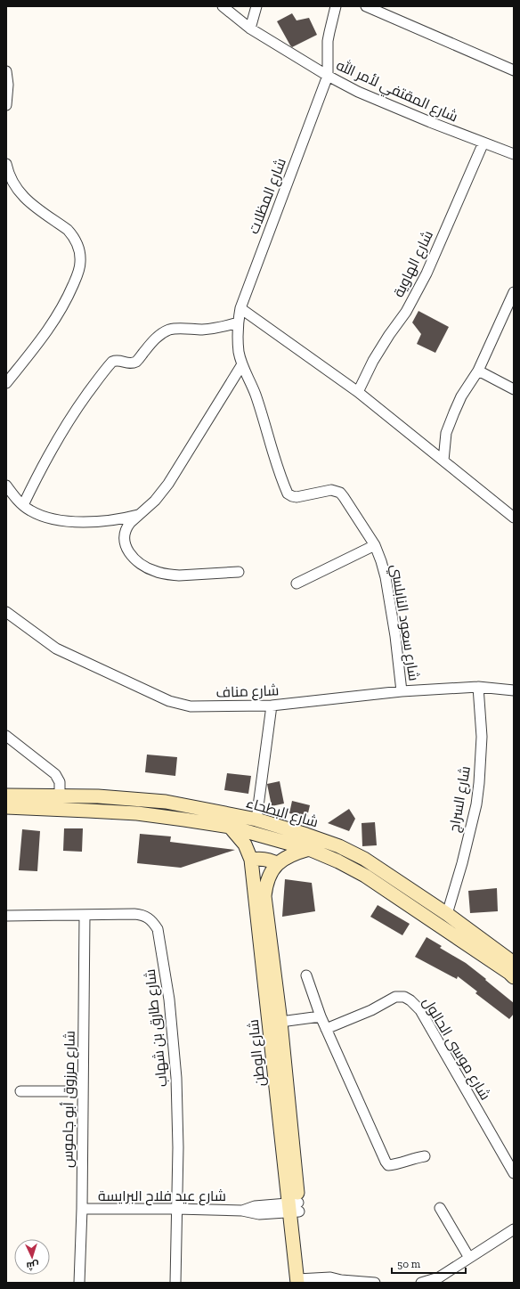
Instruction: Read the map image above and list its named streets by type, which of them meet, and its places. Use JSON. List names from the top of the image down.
{
  "streets": {
    "street": [
      "شارع المقتفي لأمر الله",
      "شارع المظلات",
      "شارع الهاوية",
      "شارع سعود النابلسي",
      "شارع مناف",
      "شارع السراج",
      "شارع البطحاء",
      "شارع طارق بن شهاب",
      "شارع موسى الحالول",
      "شارع الوطن",
      "شارع مرزوق أبو جاموس",
      "شارع عيد فلاح البرايسة"
    ]
  },
  "crossings": [
    ["شارع المقتفي لأمر الله", "شارع المظلات"],
    ["شارع المقتفي لأمر الله", "شارع الهاوية"],
    ["شارع المظلات", "شارع سعود النابلسي"],
    ["شارع سعود النابلسي", "شارع مناف"],
    ["شارع مناف", "شارع السراج"],
    ["شارع السراج", "شارع البطحاء"],
    ["شارع البطحاء", "شارع الوطن"],
    ["شارع طارق بن شهاب", "شارع مرزوق أبو جاموس"],
    ["شارع طارق بن شهاب", "شارع عيد فلاح البرايسة"],
    ["شارع الوطن", "شارع عيد فلاح البرايسة"],
    ["شارع مرزوق أبو جاموس", "شارع عيد فلاح البرايسة"]
  ],
  "scale_bar": "50 m",
  "north": "bottom"
}
